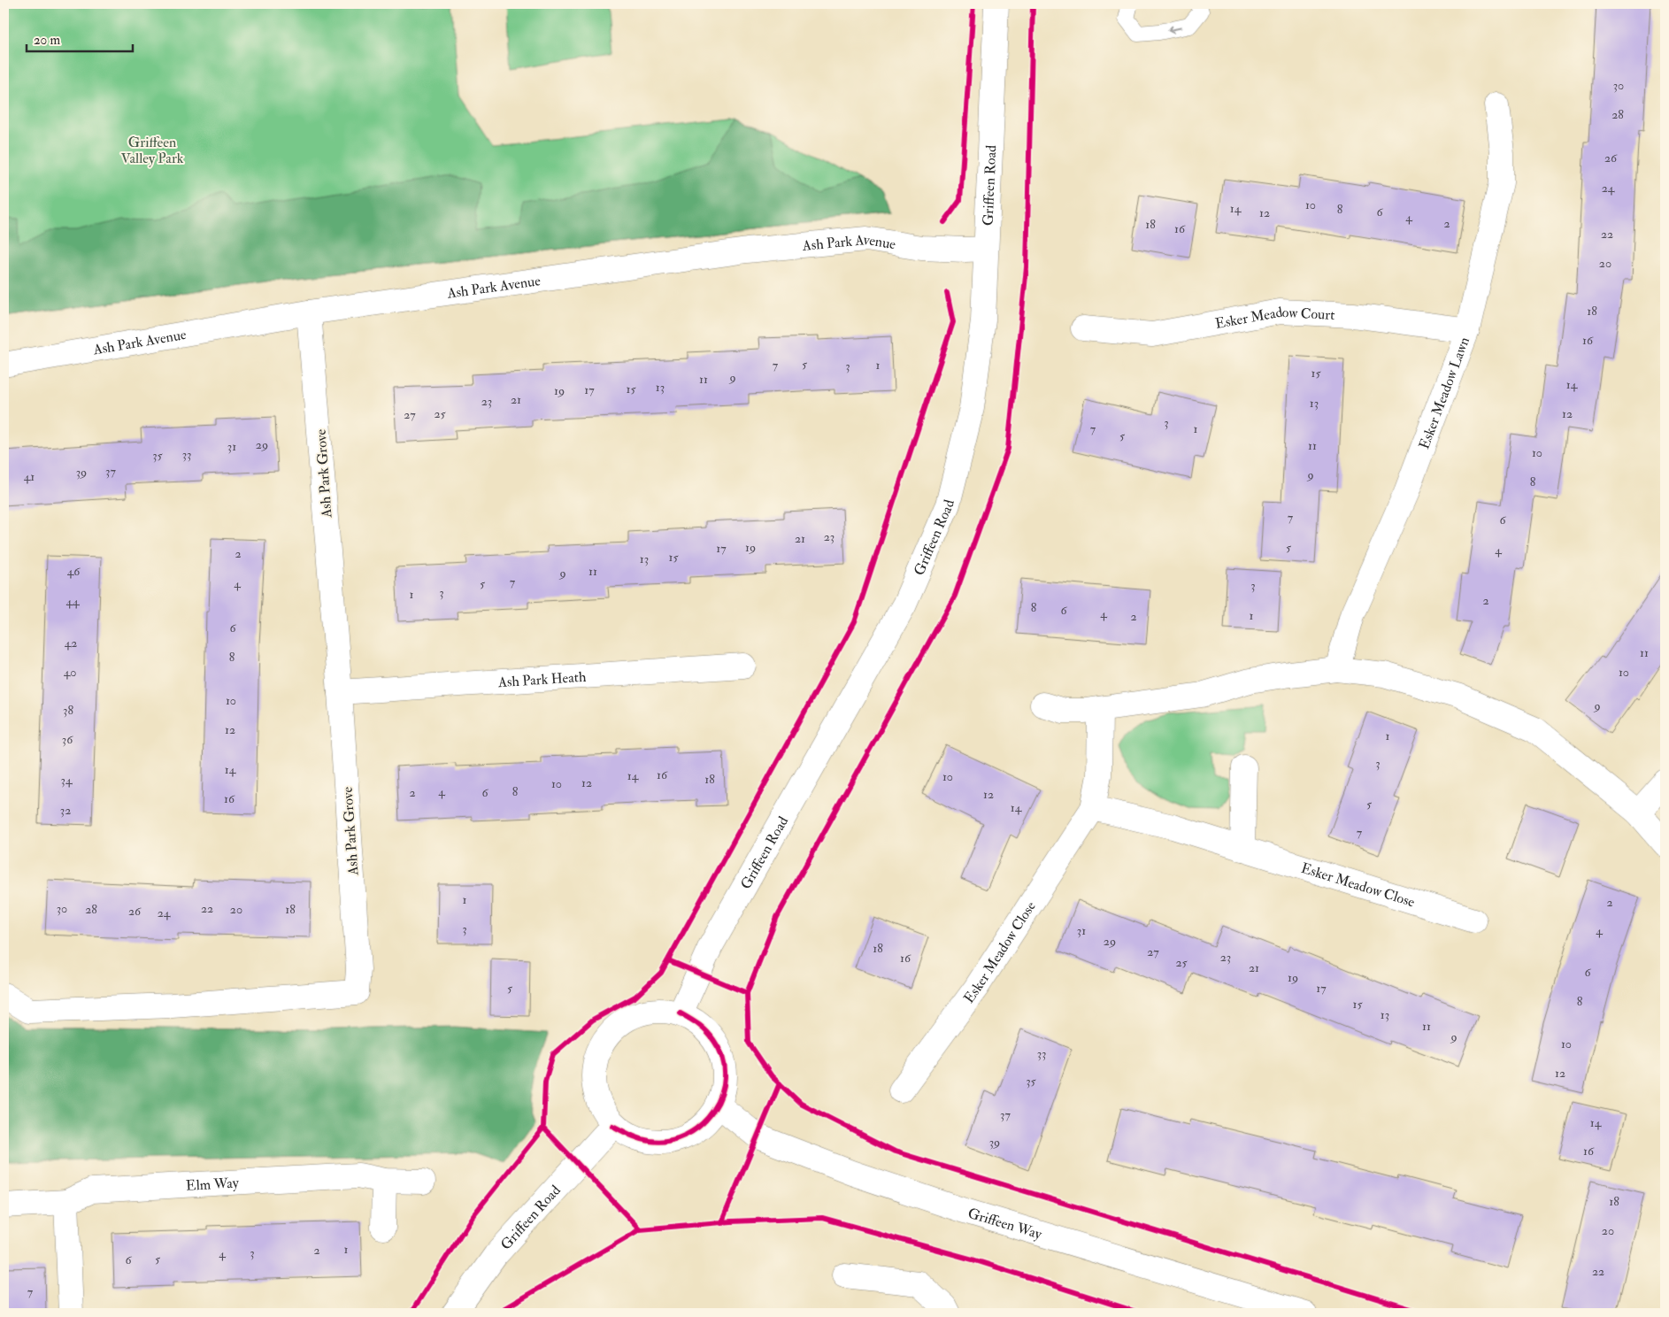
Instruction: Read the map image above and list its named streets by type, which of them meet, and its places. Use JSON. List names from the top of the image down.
{
  "streets": {
    "street": [
      "Griffeen Road",
      "Ash Park Avenue",
      "Esker Meadow Court",
      "Esker Meadow Lawn",
      "Ash Park Grove",
      "Ash Park Heath",
      "Esker Meadow Close",
      "Elm Way",
      "Griffeen Way"
    ]
  },
  "crossings": [
    ["Griffeen Road", "Ash Park Avenue"],
    ["Griffeen Road", "Griffeen Way"],
    ["Ash Park Avenue", "Ash Park Grove"],
    ["Esker Meadow Court", "Esker Meadow Lawn"],
    ["Ash Park Grove", "Ash Park Heath"]
  ],
  "parks": ["Griffeen Valley Park"],
  "house_numbers": [
    "30",
    "28",
    "26",
    "24",
    "10",
    "14",
    "8",
    "6",
    "12",
    "4",
    "2",
    "18",
    "16",
    "22",
    "20",
    "18",
    "16",
    "5",
    "7",
    "1",
    "3",
    "15",
    "9",
    "11",
    "14",
    "13",
    "15",
    "17",
    "19",
    "21",
    "23",
    "13",
    "25",
    "12",
    "27",
    "3",
    "7",
    "1",
    "5",
    "29",
    "11",
    "31",
    "10",
    "33",
    "35",
    "37",
    "39",
    "9",
    "41",
    "8",
    "7",
    "6",
    "23",
    "21",
    "19",
    "5",
    "17",
    "4",
    "2",
    "15",
    "13",
    "46",
    "11",
    "9",
    "7",
    "4",
    "5",
    "3",
    "3",
    "1",
    "2",
    "44",
    "8",
    "6",
    "4",
    "1",
    "2",
    "6",
    "42",
    "11",
    "8",
    "40",
    "10",
    "10",
    "9",
    "38",
    "12",
    "1",
    "36",
    "3",
    "14",
    "16",
    "14",
    "10",
    "18",
    "34",
    "12",
    "10",
    "4",
    "8",
    "2",
    "6",
    "12",
    "16",
    "5",
    "14",
    "32",
    "7",
    "1",
    "2",
    "30",
    "22",
    "28",
    "20",
    "18",
    "26",
    "24",
    "3",
    "31",
    "4",
    "29",
    "18",
    "27",
    "23",
    "16",
    "25",
    "21",
    "6",
    "19",
    "5",
    "17",
    "8",
    "15",
    "13",
    "11",
    "9",
    "10",
    "33",
    "12",
    "35",
    "37",
    "14",
    "39",
    "16",
    "18",
    "20",
    "1",
    "2",
    "3",
    "4",
    "5",
    "6",
    "22",
    "7"
  ],
  "scale_bar": "20 m"
}
